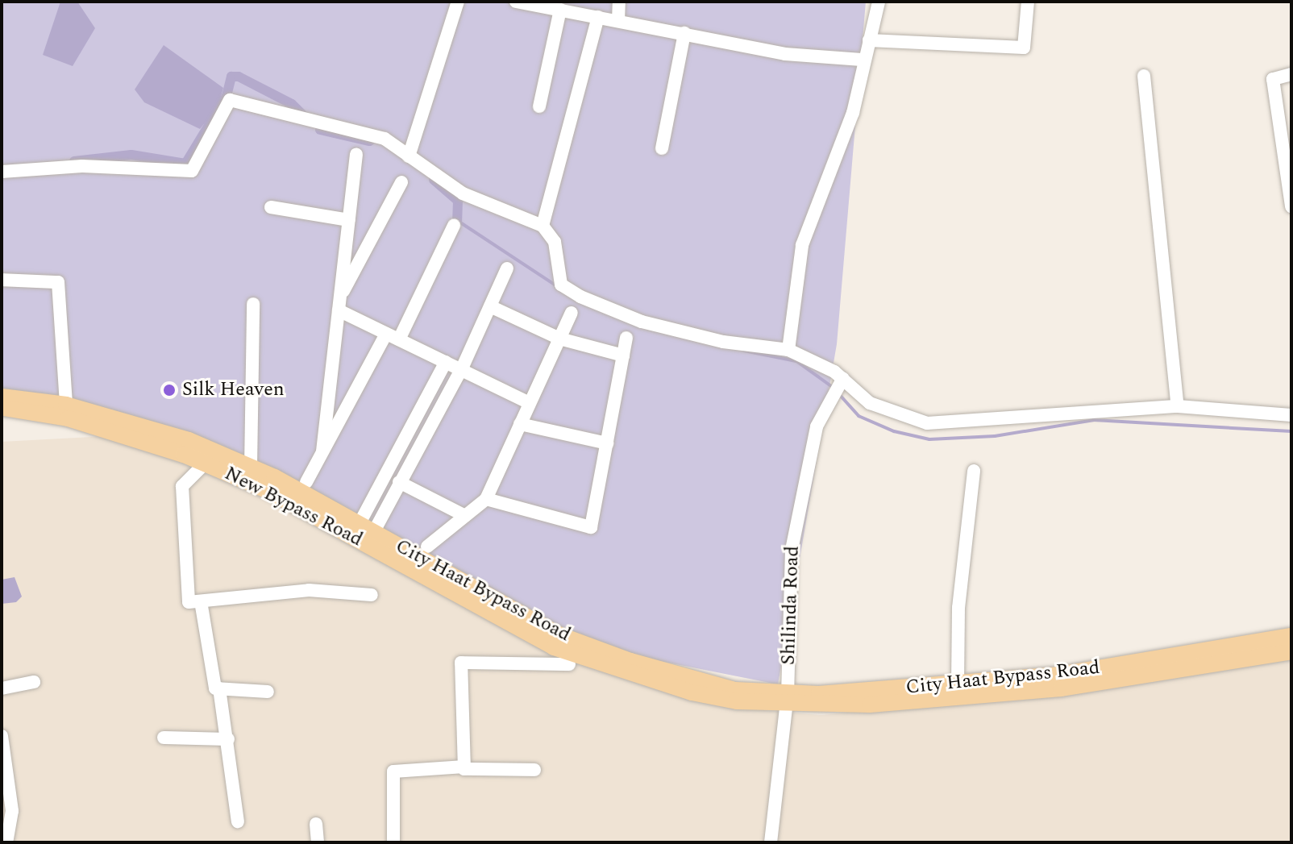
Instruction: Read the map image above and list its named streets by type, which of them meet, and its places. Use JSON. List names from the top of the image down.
{
  "streets": {
    "main road": ["New Bypass Road", "City Haat Bypass Road"],
    "street": ["Shilinda Road"]
  },
  "crossings": [
    ["New Bypass Road", "City Haat Bypass Road"],
    ["New Bypass Road", "Shilinda Road"],
    ["City Haat Bypass Road", "Shilinda Road"]
  ],
  "places": ["Silk Heaven"]
}
